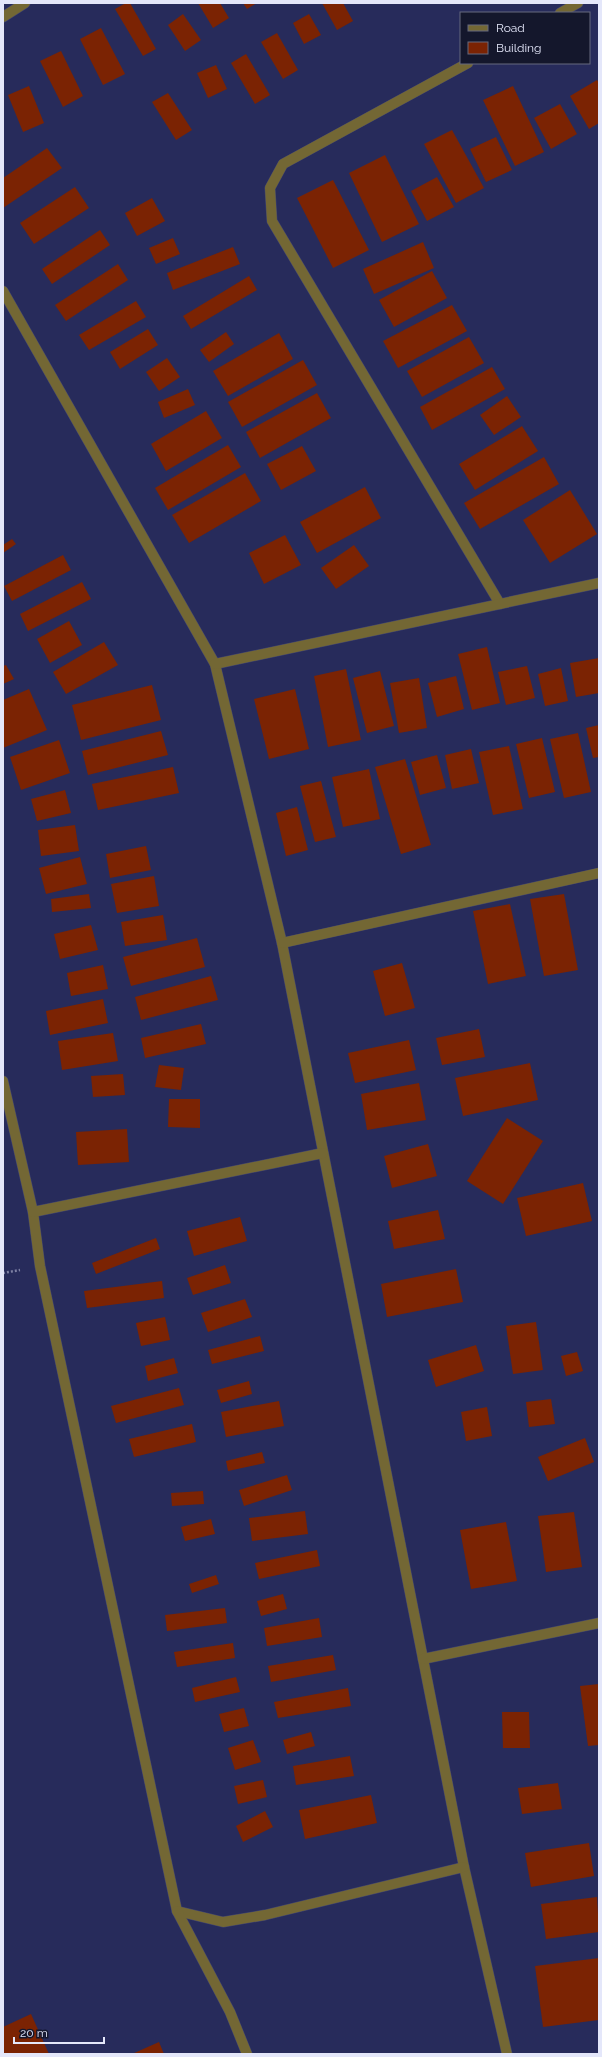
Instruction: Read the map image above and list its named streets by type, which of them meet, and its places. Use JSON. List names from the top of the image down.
{
  "legend": ["Road", "Building"],
  "scale_bar": "20 m"
}
